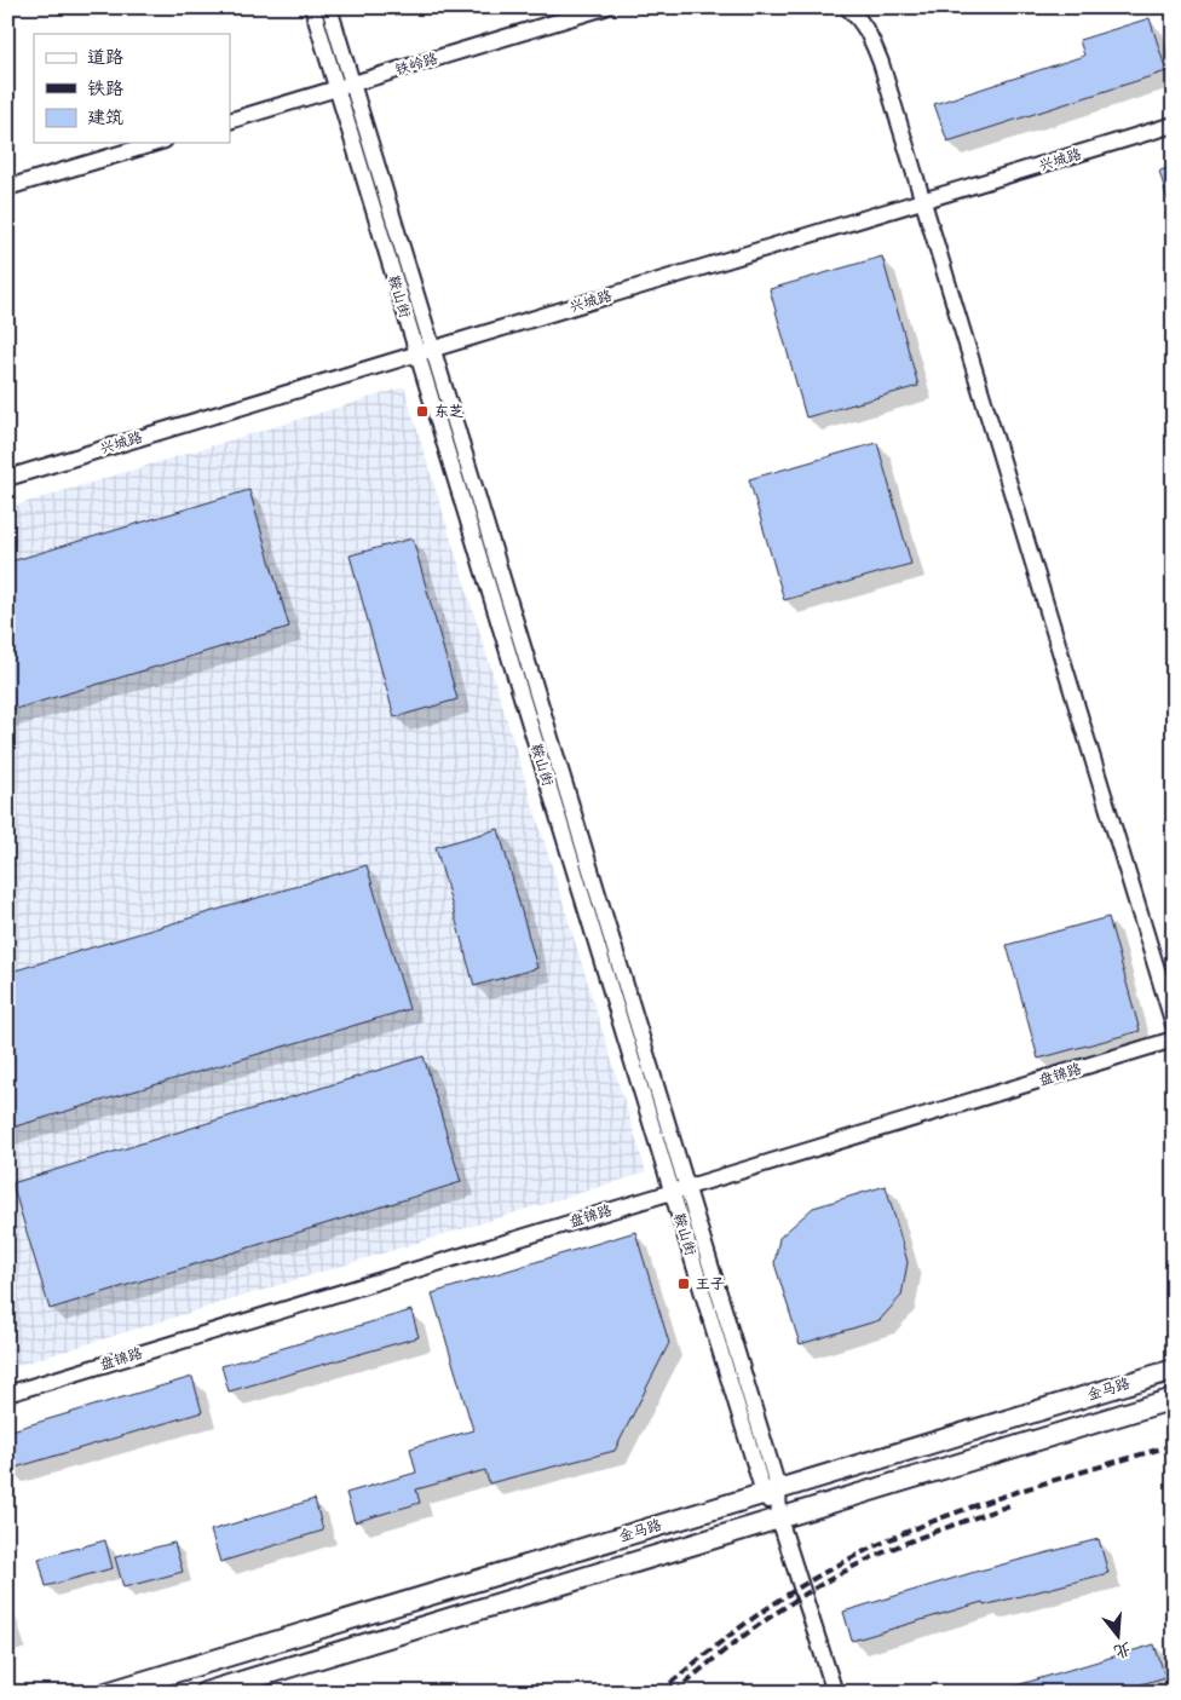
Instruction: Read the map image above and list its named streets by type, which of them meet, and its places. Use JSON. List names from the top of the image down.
{
  "streets": {
    "main road": ["金马路"],
    "street": [
      "铁岭路",
      "兴城路",
      "鞍山街",
      "盘锦路"
    ]
  },
  "crossings": [
    ["铁岭路", "鞍山街"],
    ["兴城路", "鞍山街"],
    ["鞍山街", "盘锦路"],
    ["鞍山街", "金马路"]
  ],
  "places": {
    "transit": ["东芝", "王子"]
  },
  "legend": ["道路", "铁路", "建筑"],
  "north": "bottom"
}
